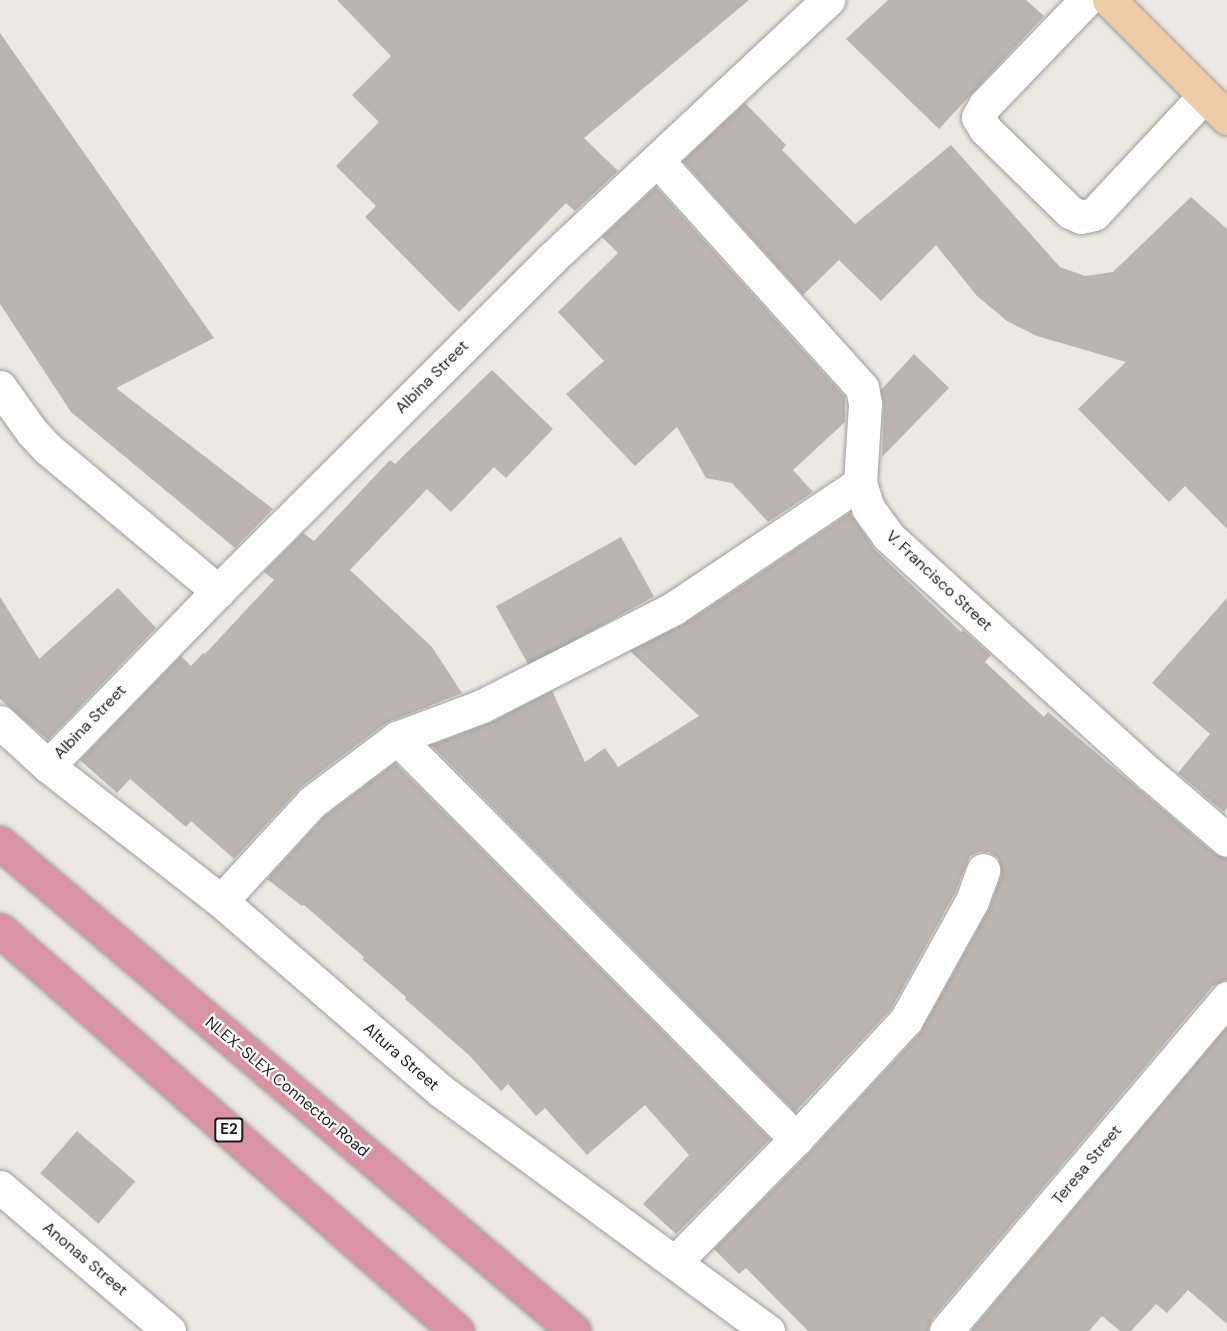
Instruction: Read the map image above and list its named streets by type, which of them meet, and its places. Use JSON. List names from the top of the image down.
{
  "streets": {
    "highway": ["NLEX-SLEX Connector Road", "E2"],
    "street": [
      "Albina Street",
      "V. Francisco Street",
      "Altura Street",
      "Teresa Street",
      "Anonas Street"
    ]
  },
  "crossings": [
    ["Albina Street", "V. Francisco Street"],
    ["Albina Street", "Altura Street"]
  ]
}
